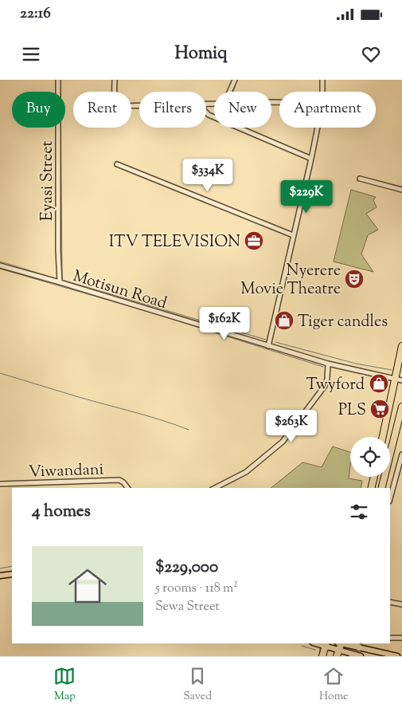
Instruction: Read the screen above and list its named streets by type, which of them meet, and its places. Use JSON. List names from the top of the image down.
{
  "streets": {
    "street": ["Eyasi Street", "Motisun Road", "Viwandani"]
  },
  "crossings": [
    ["Eyasi Street", "Motisun Road"]
  ],
  "places": {
    "office": ["ITV TELEVISION"],
    "theatre": ["Nyerere Movie Theatre"],
    "shop": ["Tiger candles", "Twyford"],
    "supermarket": ["PLS"]
  },
  "page": {
    "status": "22:16",
    "header": "Homiq",
    "chip": [
      "Buy",
      "Rent",
      "Filters",
      "New",
      "Apartment"
    ],
    "price": [
      "$334K",
      "$229K",
      "$162K",
      "$263K"
    ],
    "heading": "4 homes",
    "list": [
      {
        "name": "$229,000",
        "note": "5 rooms · 118 m² · Sewa Street"
      }
    ],
    "tabs": ["Map", "Saved", "Home"]
  }
}
